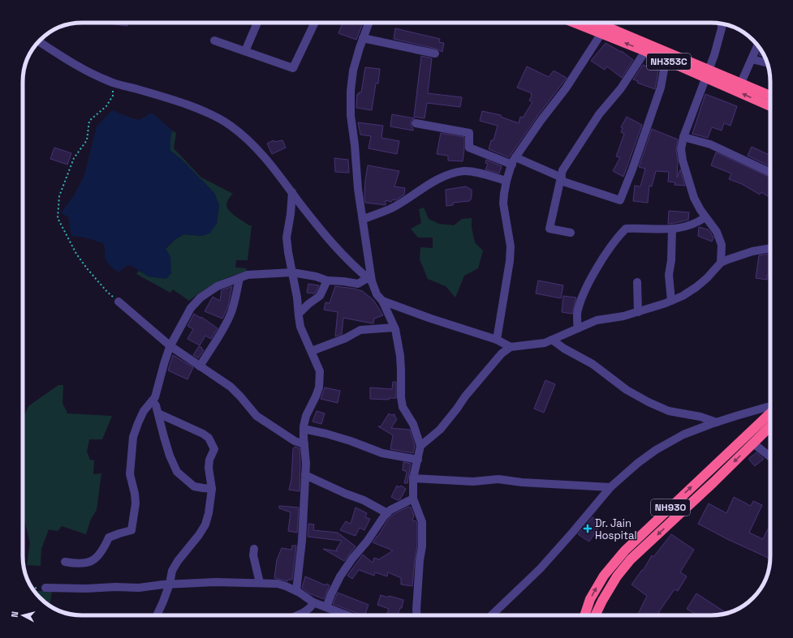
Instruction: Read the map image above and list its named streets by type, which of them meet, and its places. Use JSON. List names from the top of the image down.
{
  "streets": {
    "highway": ["NH353C", "NH930"]
  },
  "places": {
    "health": ["Dr. Jain Hospital"]
  },
  "north": "left"
}
